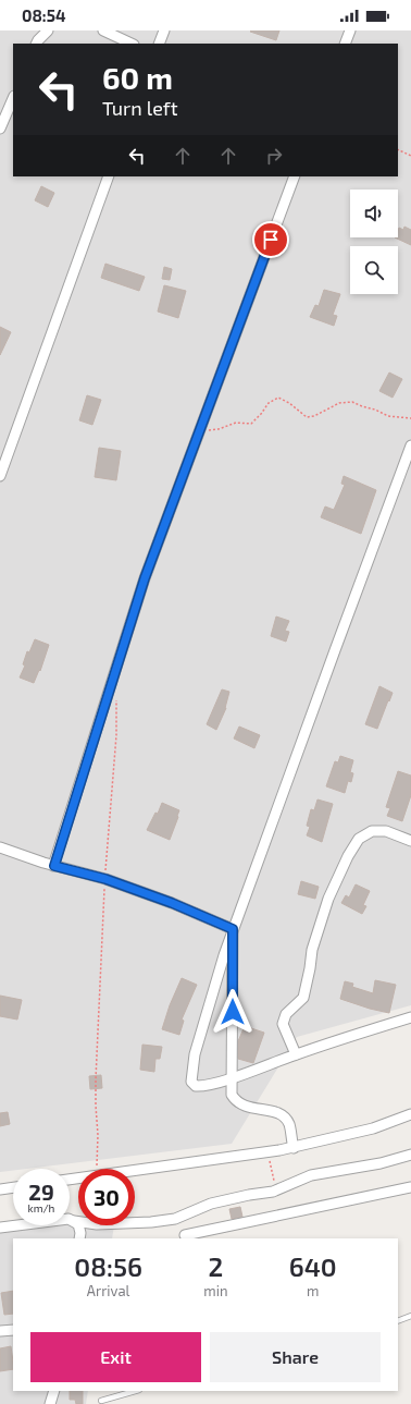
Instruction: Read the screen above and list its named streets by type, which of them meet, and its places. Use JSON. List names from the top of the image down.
{
  "page": {
    "status": "08:54",
    "turn": ["60 m", "Turn left"],
    "speed": "29 km/h",
    "limit": "30",
    "eta": [
      "08:56",
      "Arrival",
      "2",
      "min",
      "640",
      "m"
    ],
    "buttons": ["Exit", "Share"]
  }
}
